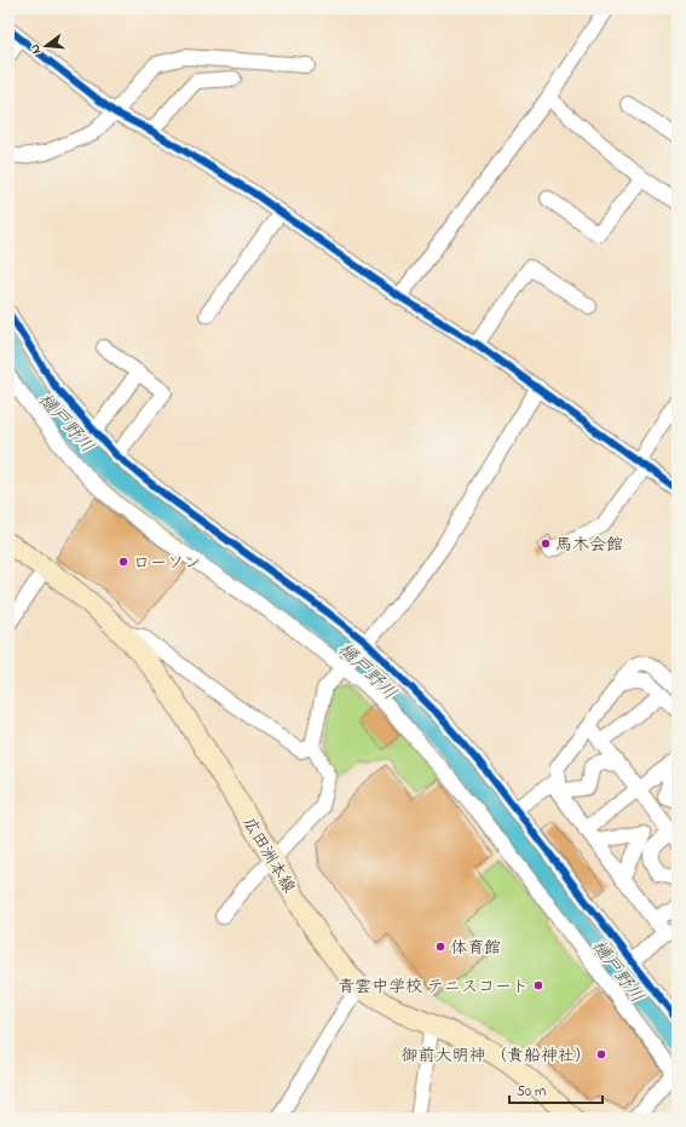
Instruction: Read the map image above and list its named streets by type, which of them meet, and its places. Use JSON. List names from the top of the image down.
{
  "streets": {
    "main road": ["広田洲本線"]
  },
  "water": ["樋戸野川"],
  "places": [
    "馬木会館",
    "ローソン",
    "体育館",
    "青雲中学校 テニスコート",
    "御前大明神 （貴船神社）"
  ],
  "scale_bar": "50 m",
  "north": "left"
}
